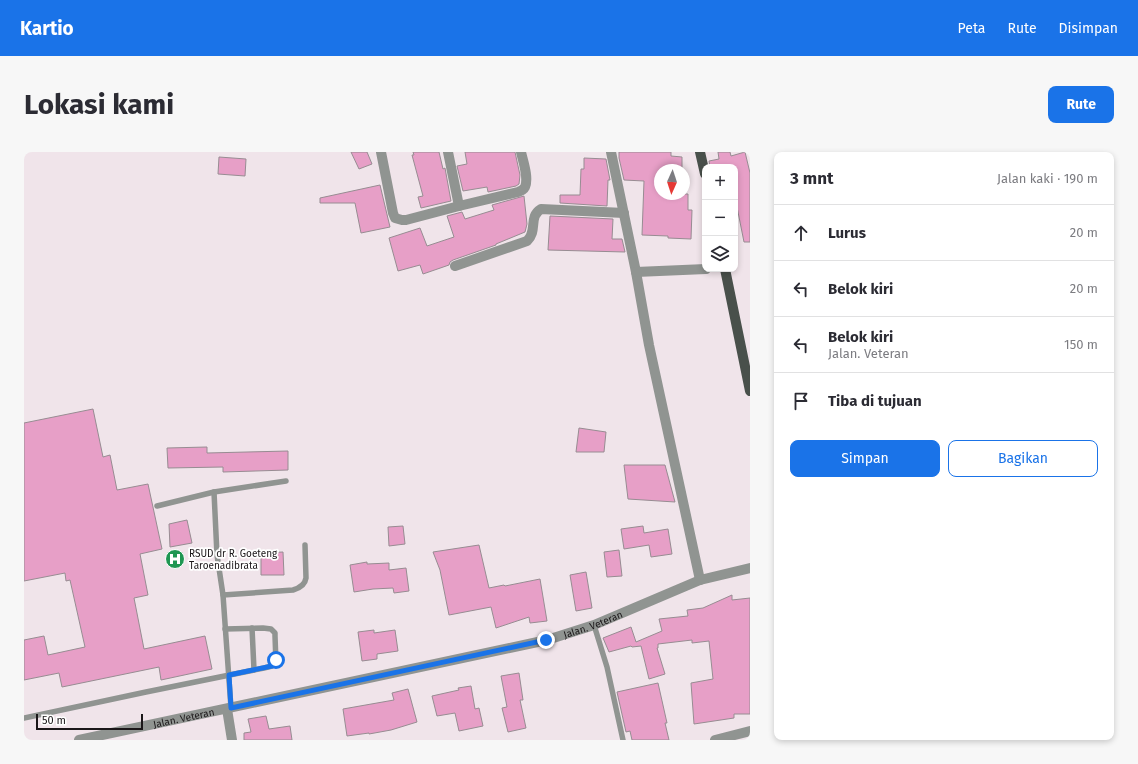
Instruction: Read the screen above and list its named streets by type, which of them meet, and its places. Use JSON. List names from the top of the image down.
{
  "streets": {
    "street": ["Jalan. Veteran"]
  },
  "places": {
    "hospital": ["RSUD dr R. Goeteng Taroenadibrata"]
  },
  "scale_bar": "50 m",
  "north": "bottom",
  "page": {
    "header": "Kartio",
    "nav": ["Peta", "Rute", "Disimpan"],
    "buttons": [
      "Rute",
      ["Simpan", "Bagikan"]
    ],
    "title": "Lokasi kami",
    "heading": ["3 mnt", "Jalan kaki · 190 m"],
    "map_buttons": ["+", "−"],
    "list": [
      ["Lurus", "20 m"],
      ["Belok kiri", "20 m"],
      ["Belok kiri", "Jalan. Veteran", "150 m"],
      "Tiba di tujuan"
    ],
    "scale": "50 m"
  }
}
